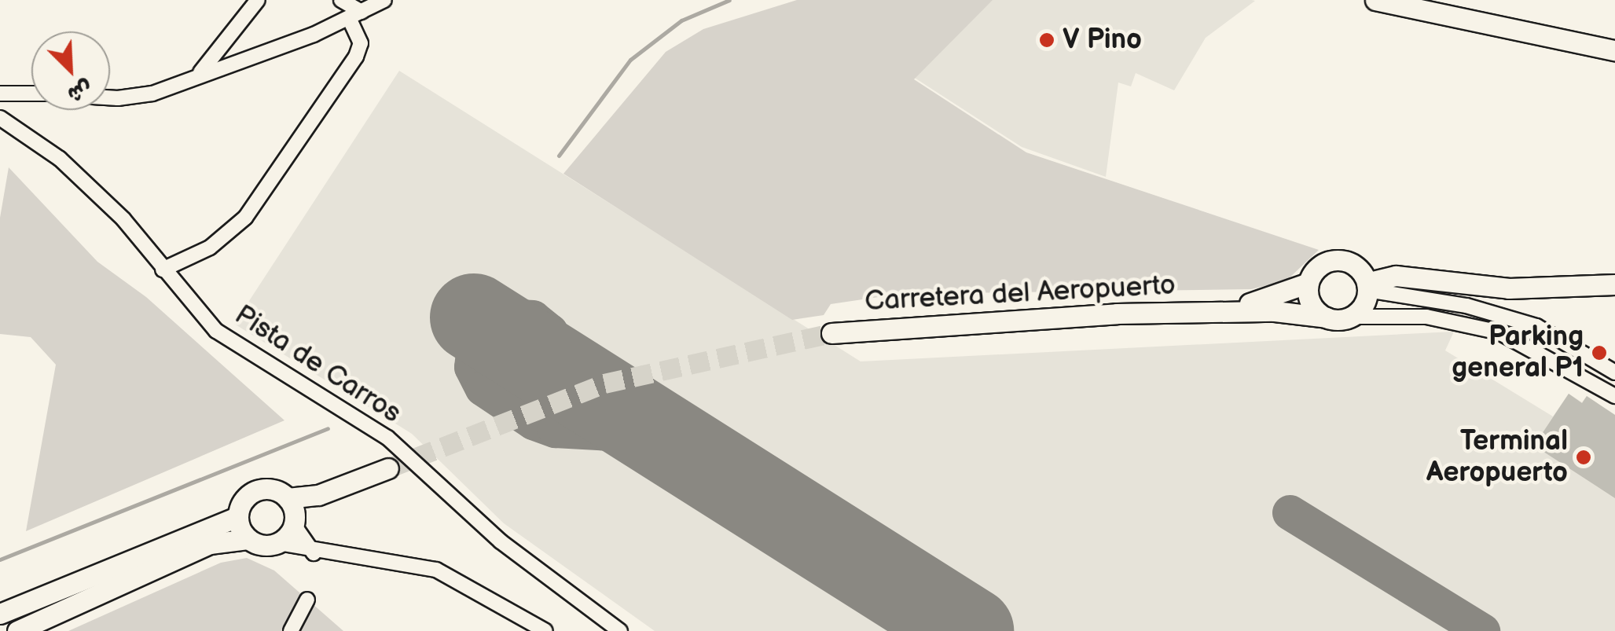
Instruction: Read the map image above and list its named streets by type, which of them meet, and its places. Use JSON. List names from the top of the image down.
{
  "streets": {
    "main road": ["Carretera del Aeropuerto"],
    "street": ["Pista de Carros"]
  },
  "places": ["V Pino", "Parking general P1", "Terminal Aeropuerto"],
  "north": "bottom right"
}
